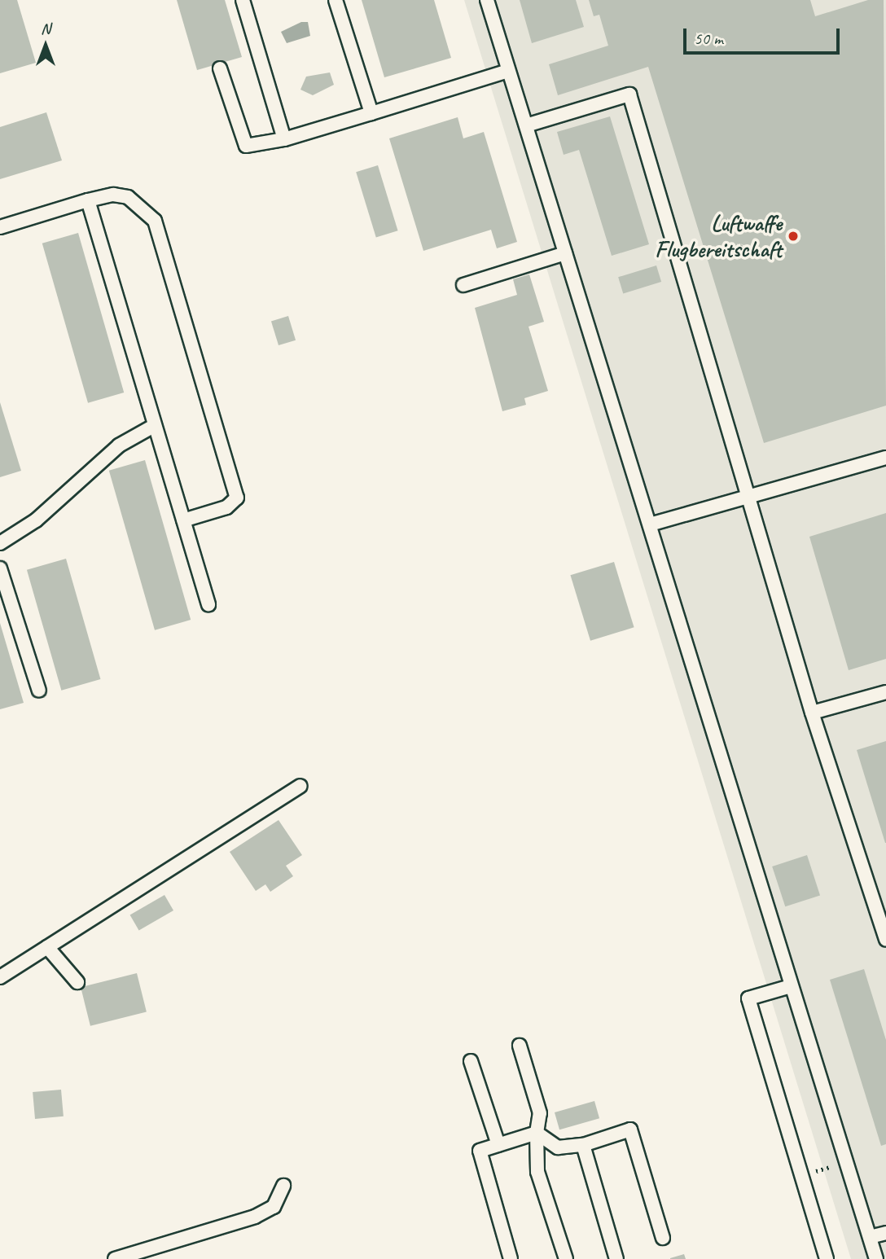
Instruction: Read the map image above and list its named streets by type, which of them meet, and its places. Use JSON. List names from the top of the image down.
{
  "places": ["Luftwaffe Flugbereitschaft"],
  "scale_bar": "50 m",
  "north": "top"
}
